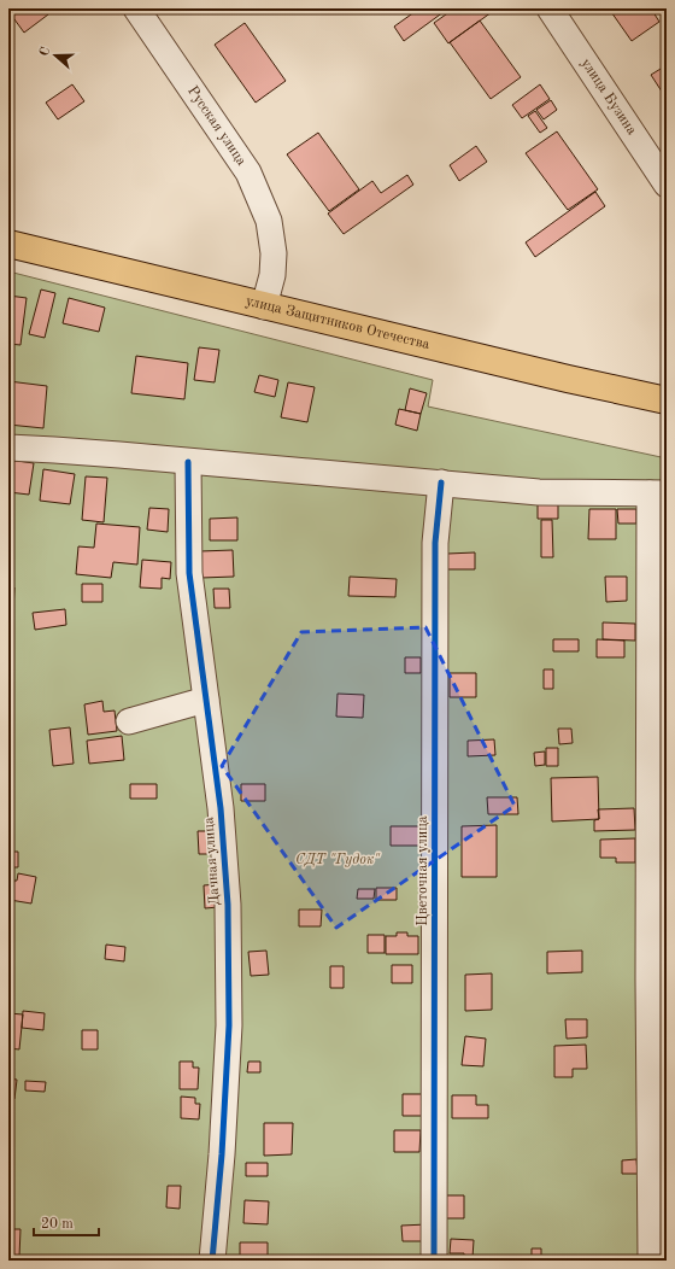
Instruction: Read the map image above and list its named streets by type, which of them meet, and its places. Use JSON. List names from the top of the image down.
{
  "streets": {
    "main road": ["улица Защитников Отечества"],
    "street": [
      "улица Бузина",
      "Русская улица",
      "Дачная улица",
      "Цветочная улица"
    ]
  },
  "crossings": [
    ["Русская улица", "улица Защитников Отечества"]
  ],
  "parks": ["СДТ \"Гудок\""],
  "scale_bar": "20 m",
  "north": "left"
}
